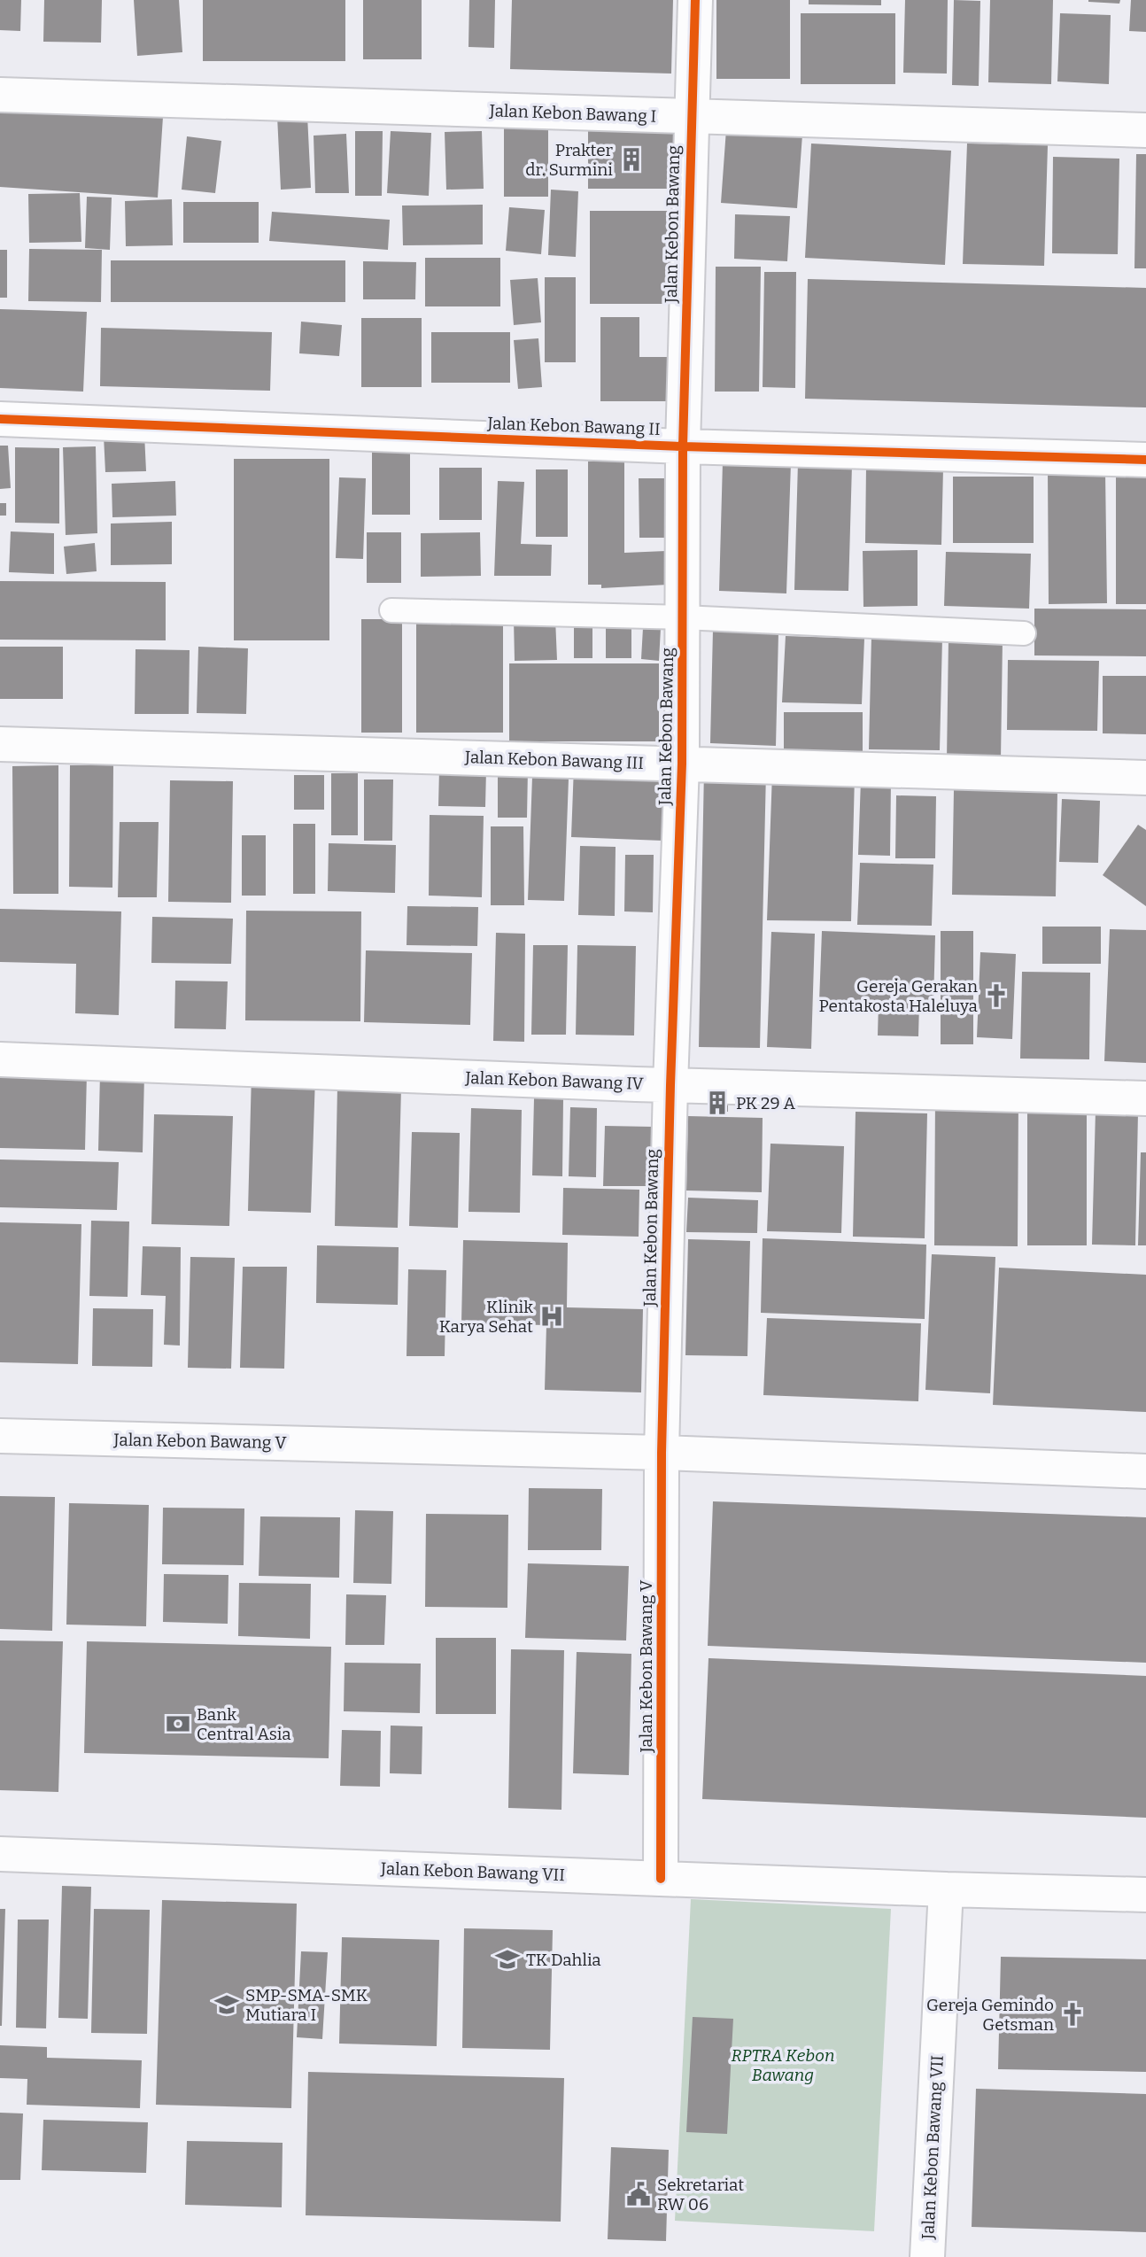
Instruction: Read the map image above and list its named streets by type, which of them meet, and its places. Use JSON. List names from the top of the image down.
{
  "streets": {
    "street": [
      "Jalan Kebon Bawang I",
      "Jalan Kebon Bawang",
      "Jalan Kebon Bawang II",
      "Jalan Kebon Bawang III",
      "Jalan Kebon Bawang IV",
      "Jalan Kebon Bawang V",
      "Jalan Kebon Bawang VII"
    ]
  },
  "crossings": [
    ["Jalan Kebon Bawang I", "Jalan Kebon Bawang"],
    ["Jalan Kebon Bawang", "Jalan Kebon Bawang II"],
    ["Jalan Kebon Bawang", "Jalan Kebon Bawang III"],
    ["Jalan Kebon Bawang", "Jalan Kebon Bawang IV"],
    ["Jalan Kebon Bawang", "Jalan Kebon Bawang V"],
    ["Jalan Kebon Bawang V", "Jalan Kebon Bawang VII"]
  ],
  "parks": ["RPTRA Kebon Bawang"],
  "places": {
    "building": ["Prakter dr. Surmini", "PK 29 A"],
    "church": ["Gereja Gerakan Pentakosta Haleluya", "Gereja Gemindo Getsman"],
    "hospital": ["Klinik Karya Sehat"],
    "bank": ["Bank Central Asia"],
    "school or university": ["TK Dahlia", "SMP-SMA-SMK Mutiara I"],
    "public building": ["Sekretariat RW 06"]
  }
}
